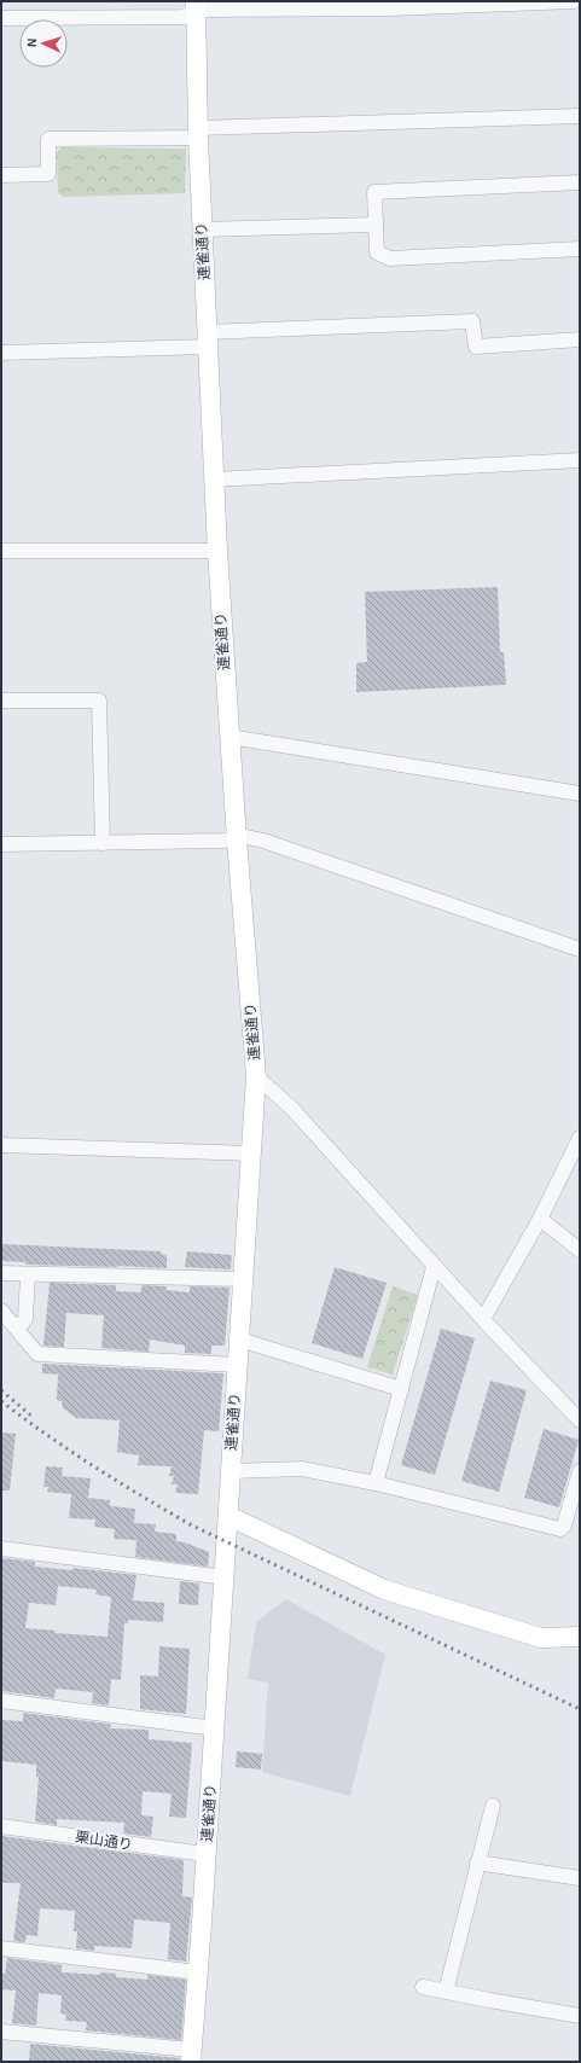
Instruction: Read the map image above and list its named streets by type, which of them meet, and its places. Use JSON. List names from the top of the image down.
{
  "streets": {
    "main road": ["連雀通り"],
    "street": ["栗山通り"]
  },
  "crossings": [
    ["連雀通り", "栗山通り"]
  ],
  "north": "left"
}
